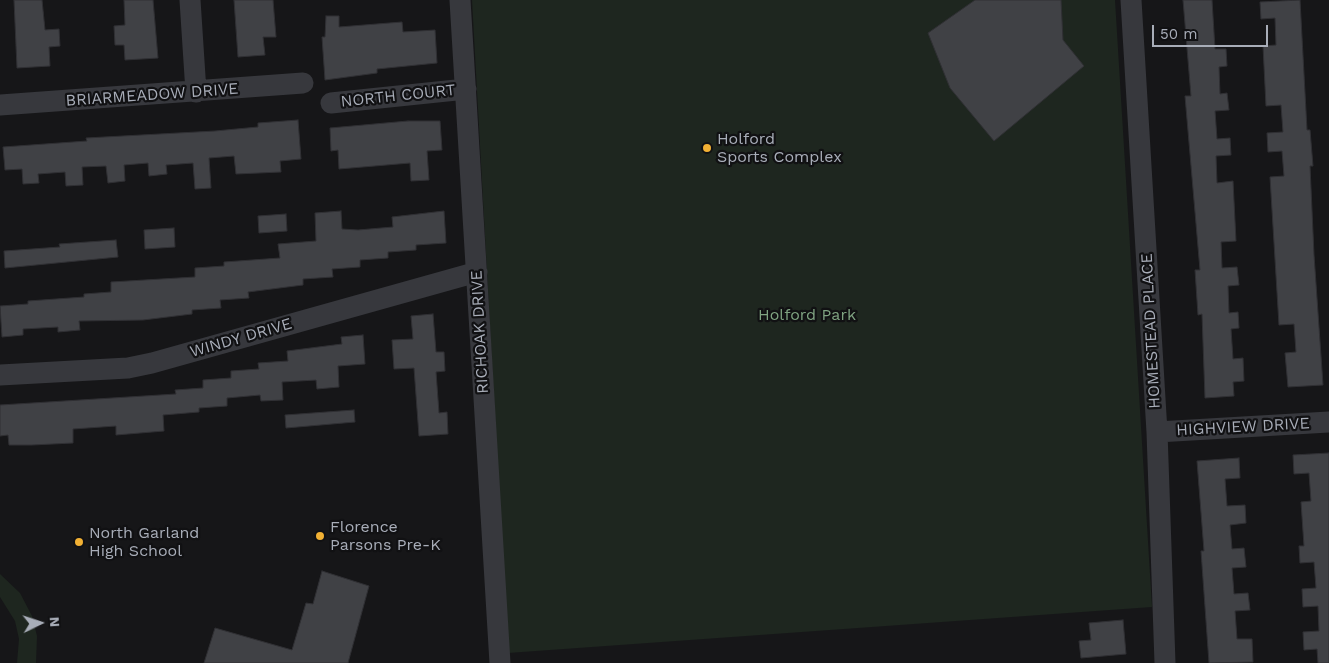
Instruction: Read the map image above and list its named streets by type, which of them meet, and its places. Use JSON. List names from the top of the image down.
{
  "streets": {
    "street": [
      "BRIARMEADOW DRIVE",
      "NORTH COURT",
      "HOMESTEAD PLACE",
      "RICHOAK DRIVE",
      "WINDY DRIVE",
      "HIGHVIEW DRIVE"
    ]
  },
  "crossings": [
    ["NORTH COURT", "RICHOAK DRIVE"],
    ["HOMESTEAD PLACE", "HIGHVIEW DRIVE"],
    ["RICHOAK DRIVE", "WINDY DRIVE"]
  ],
  "parks": ["Holford Park"],
  "places": ["Holford Sports Complex", "Florence Parsons Pre-K", "North Garland High School"],
  "scale_bar": "50 m",
  "north": "right"
}
